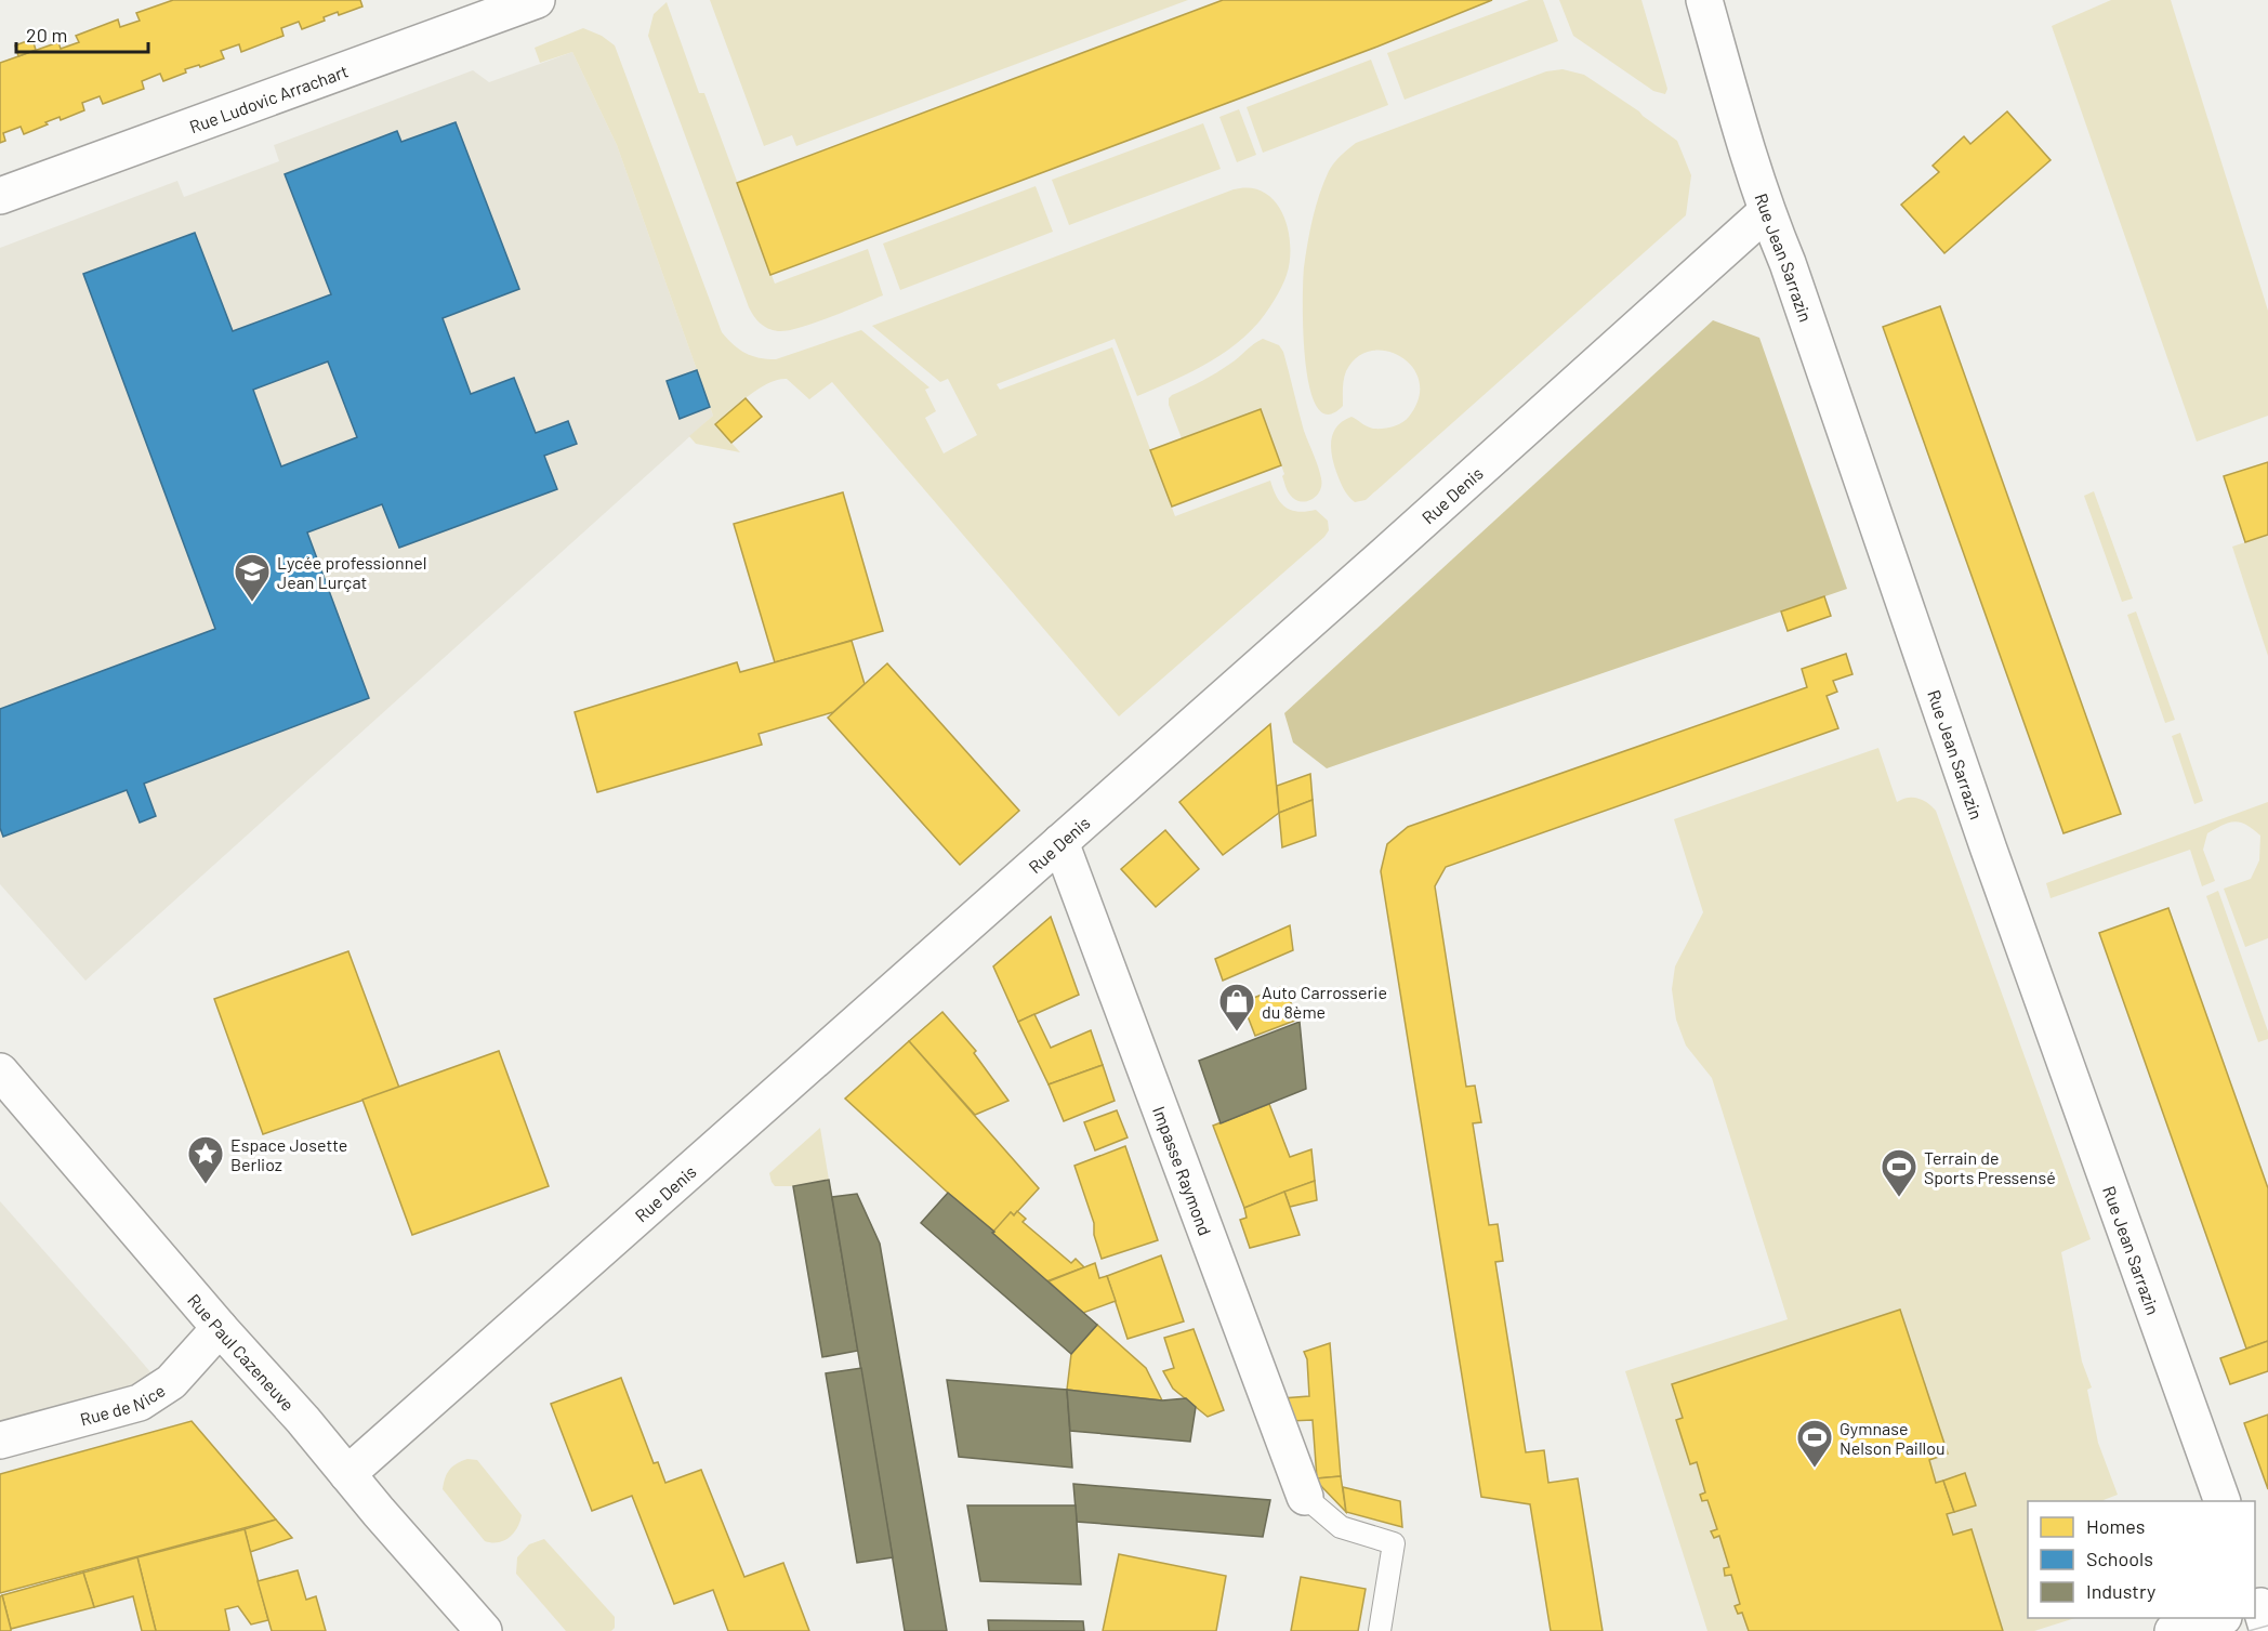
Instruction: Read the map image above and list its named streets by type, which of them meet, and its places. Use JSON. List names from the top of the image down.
{
  "streets": {
    "street": [
      "Rue Ludovic Arrachart",
      "Rue Jean Sarrazin",
      "Rue Denis",
      "Impasse Raymond",
      "Rue Paul Cazeneuve",
      "Rue de Nice"
    ]
  },
  "crossings": [
    ["Rue Jean Sarrazin", "Rue Denis"],
    ["Rue Denis", "Impasse Raymond"],
    ["Rue Denis", "Rue Paul Cazeneuve"],
    ["Rue Paul Cazeneuve", "Rue de Nice"]
  ],
  "places": {
    "school or university": ["Lycée professionnel Jean Lurçat"],
    "shop": ["Auto Carrosserie du 8ème"],
    "place": ["Espace Josette Berlioz"],
    "sports": ["Terrain de Sports Pressensé", "Gymnase Nelson Paillou"]
  },
  "legend": ["Homes", "Schools", "Industry"],
  "scale_bar": "20 m"
}
